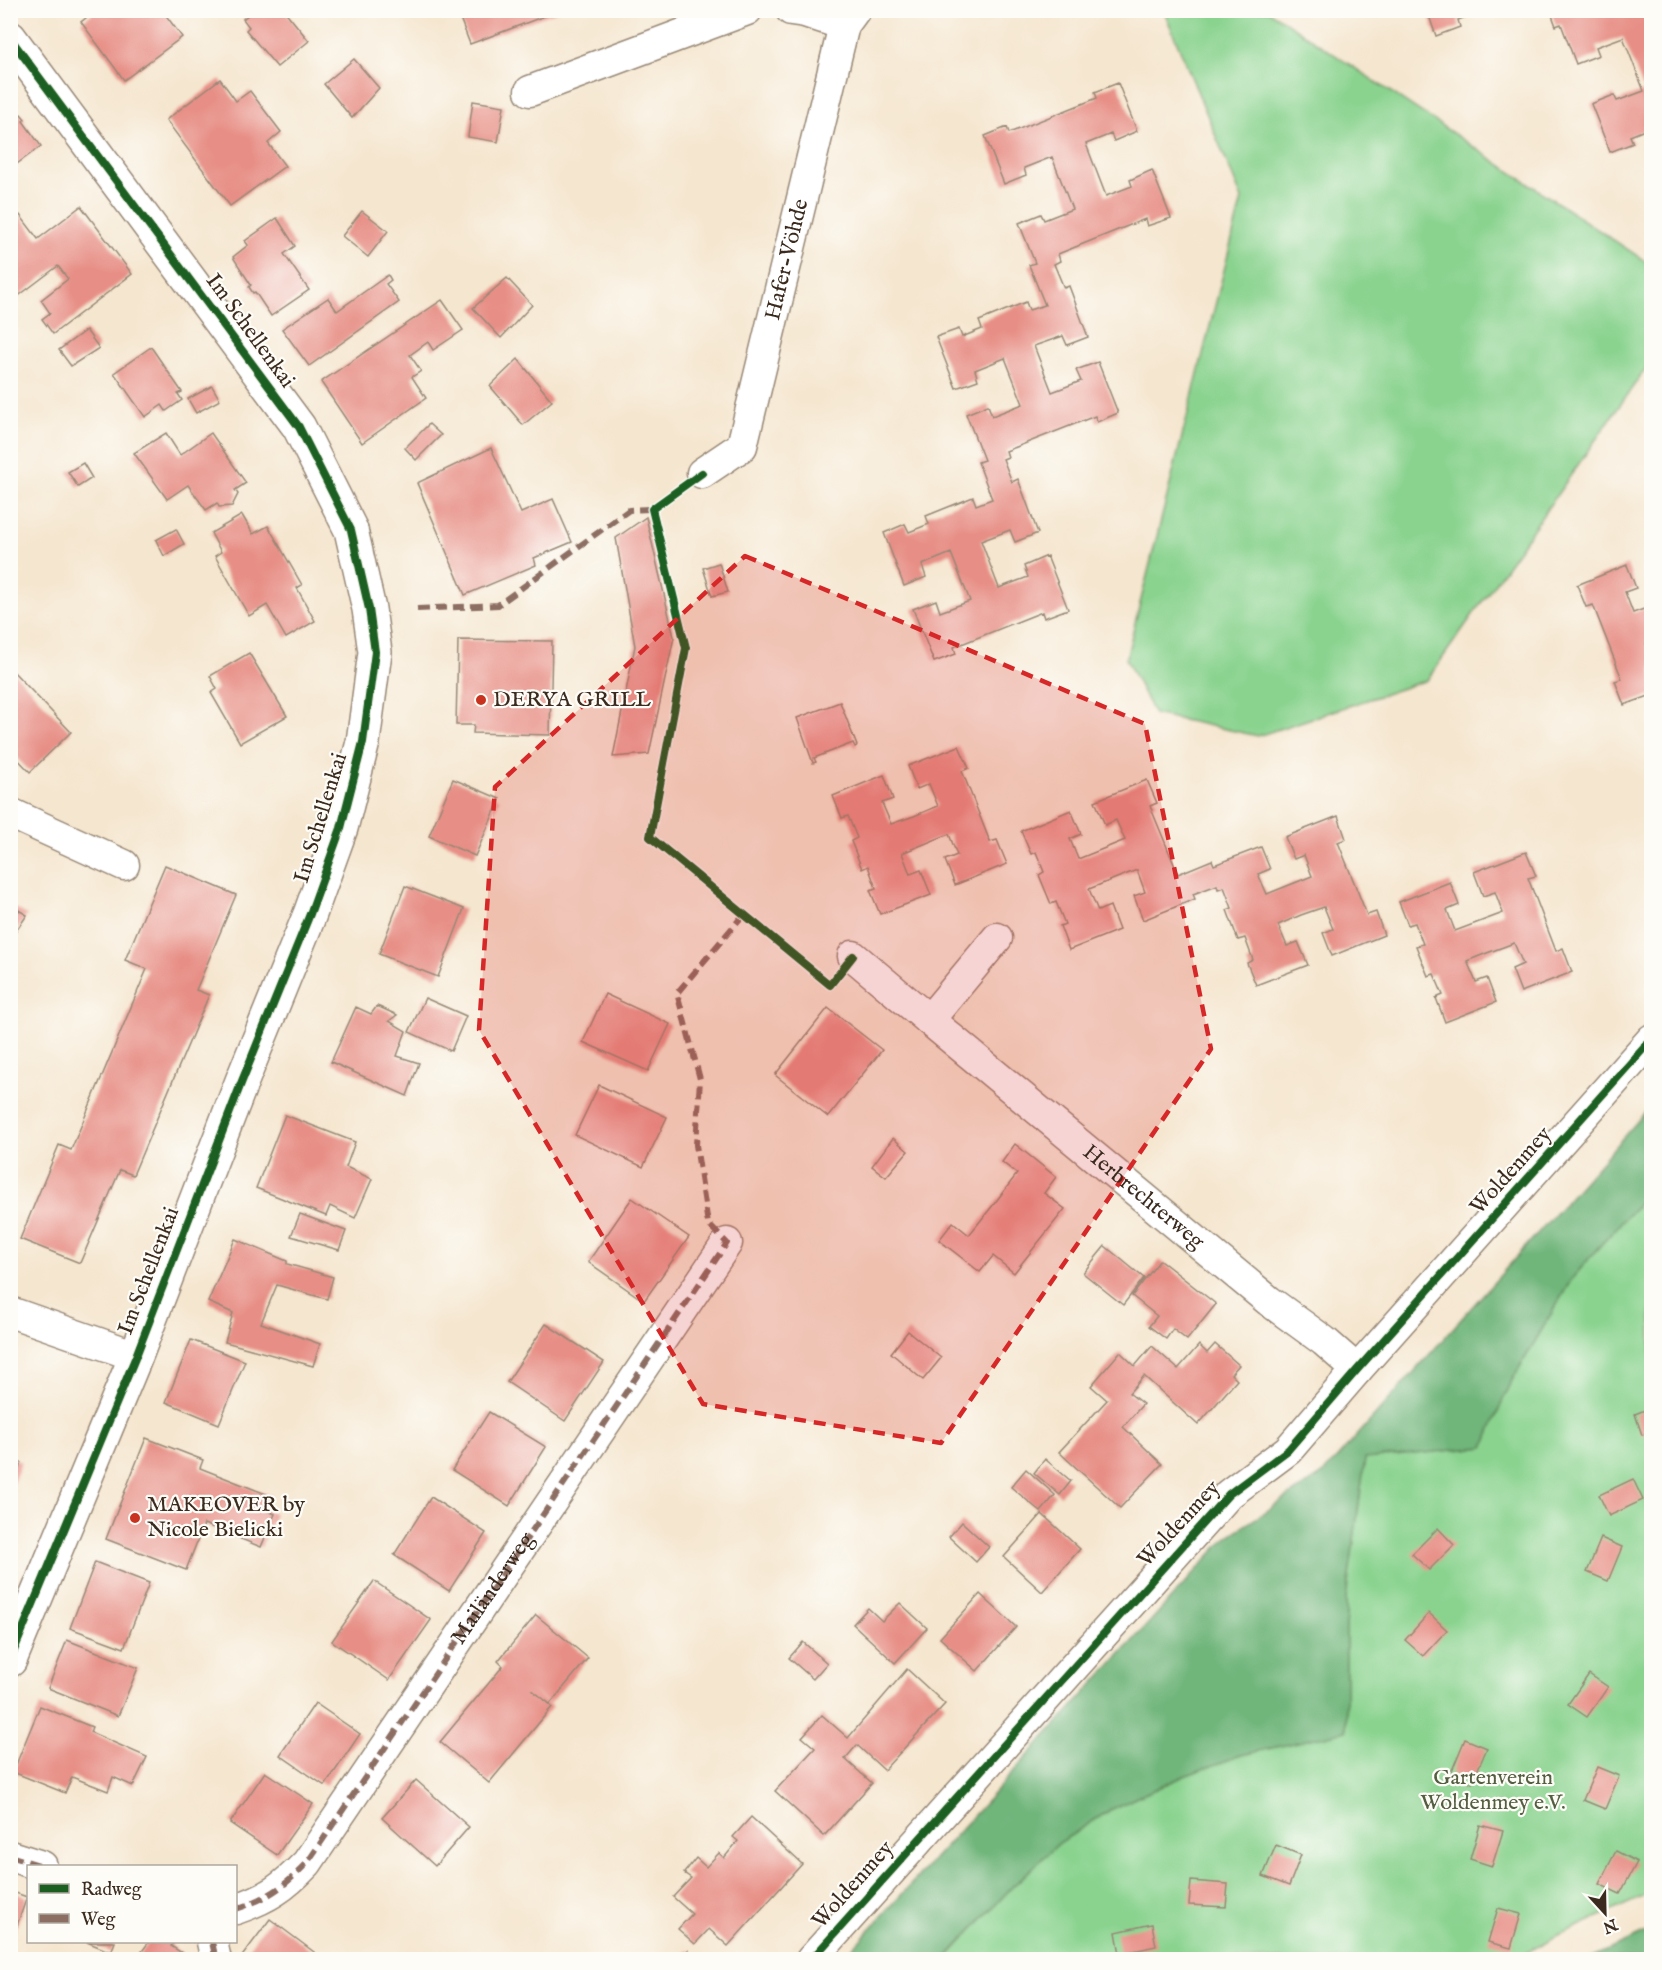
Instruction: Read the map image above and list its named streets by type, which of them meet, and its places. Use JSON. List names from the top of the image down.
{
  "streets": {
    "street": [
      "Hafer-Vöhde",
      "Im Schellenkai",
      "Woldenmey",
      "Herbrechterweg",
      "Mailänderweg"
    ]
  },
  "crossings": [
    ["Woldenmey", "Herbrechterweg"]
  ],
  "parks": ["Gartenverein Woldenmey e.V."],
  "places": ["DERYA GRILL", "MAKEOVER by Nicole Bielicki"],
  "legend": ["Radweg", "Weg"],
  "north": "bottom"
}
